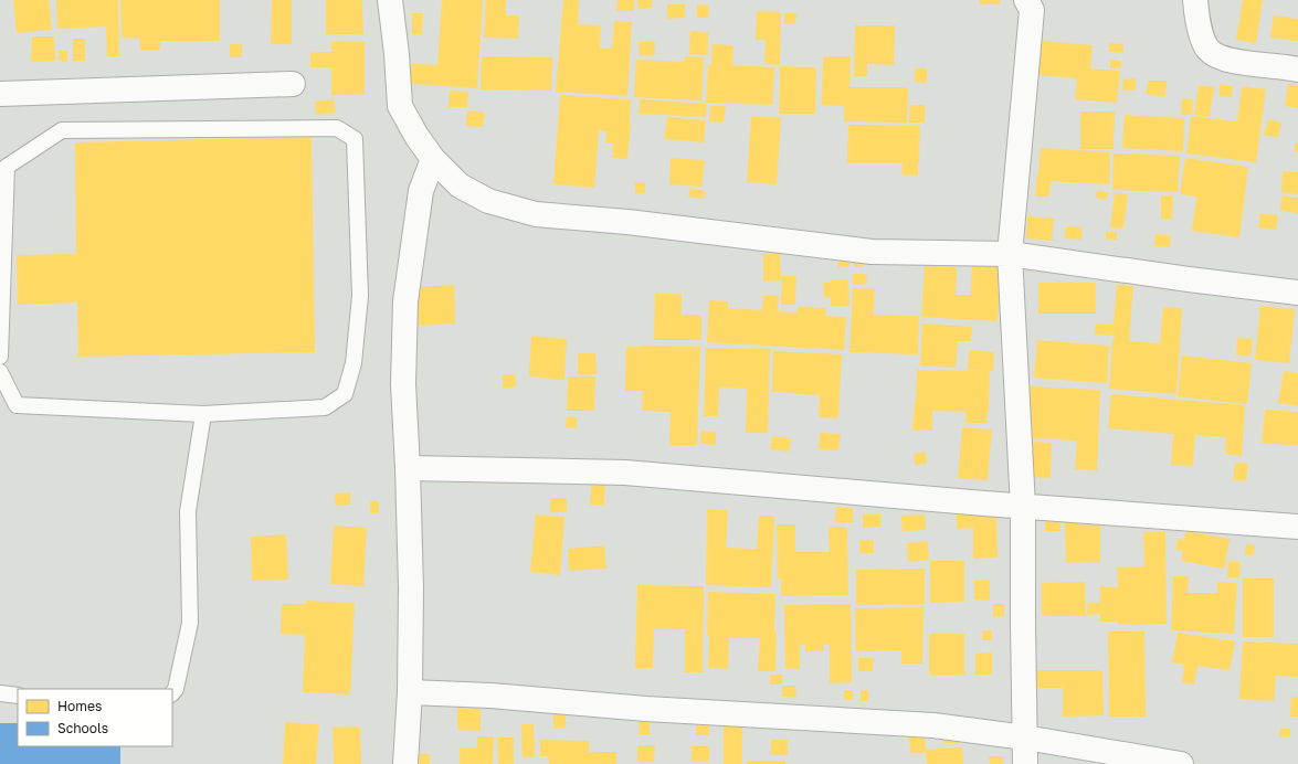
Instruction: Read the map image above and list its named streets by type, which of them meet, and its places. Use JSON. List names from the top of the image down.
{
  "legend": ["Homes", "Schools"]
}
